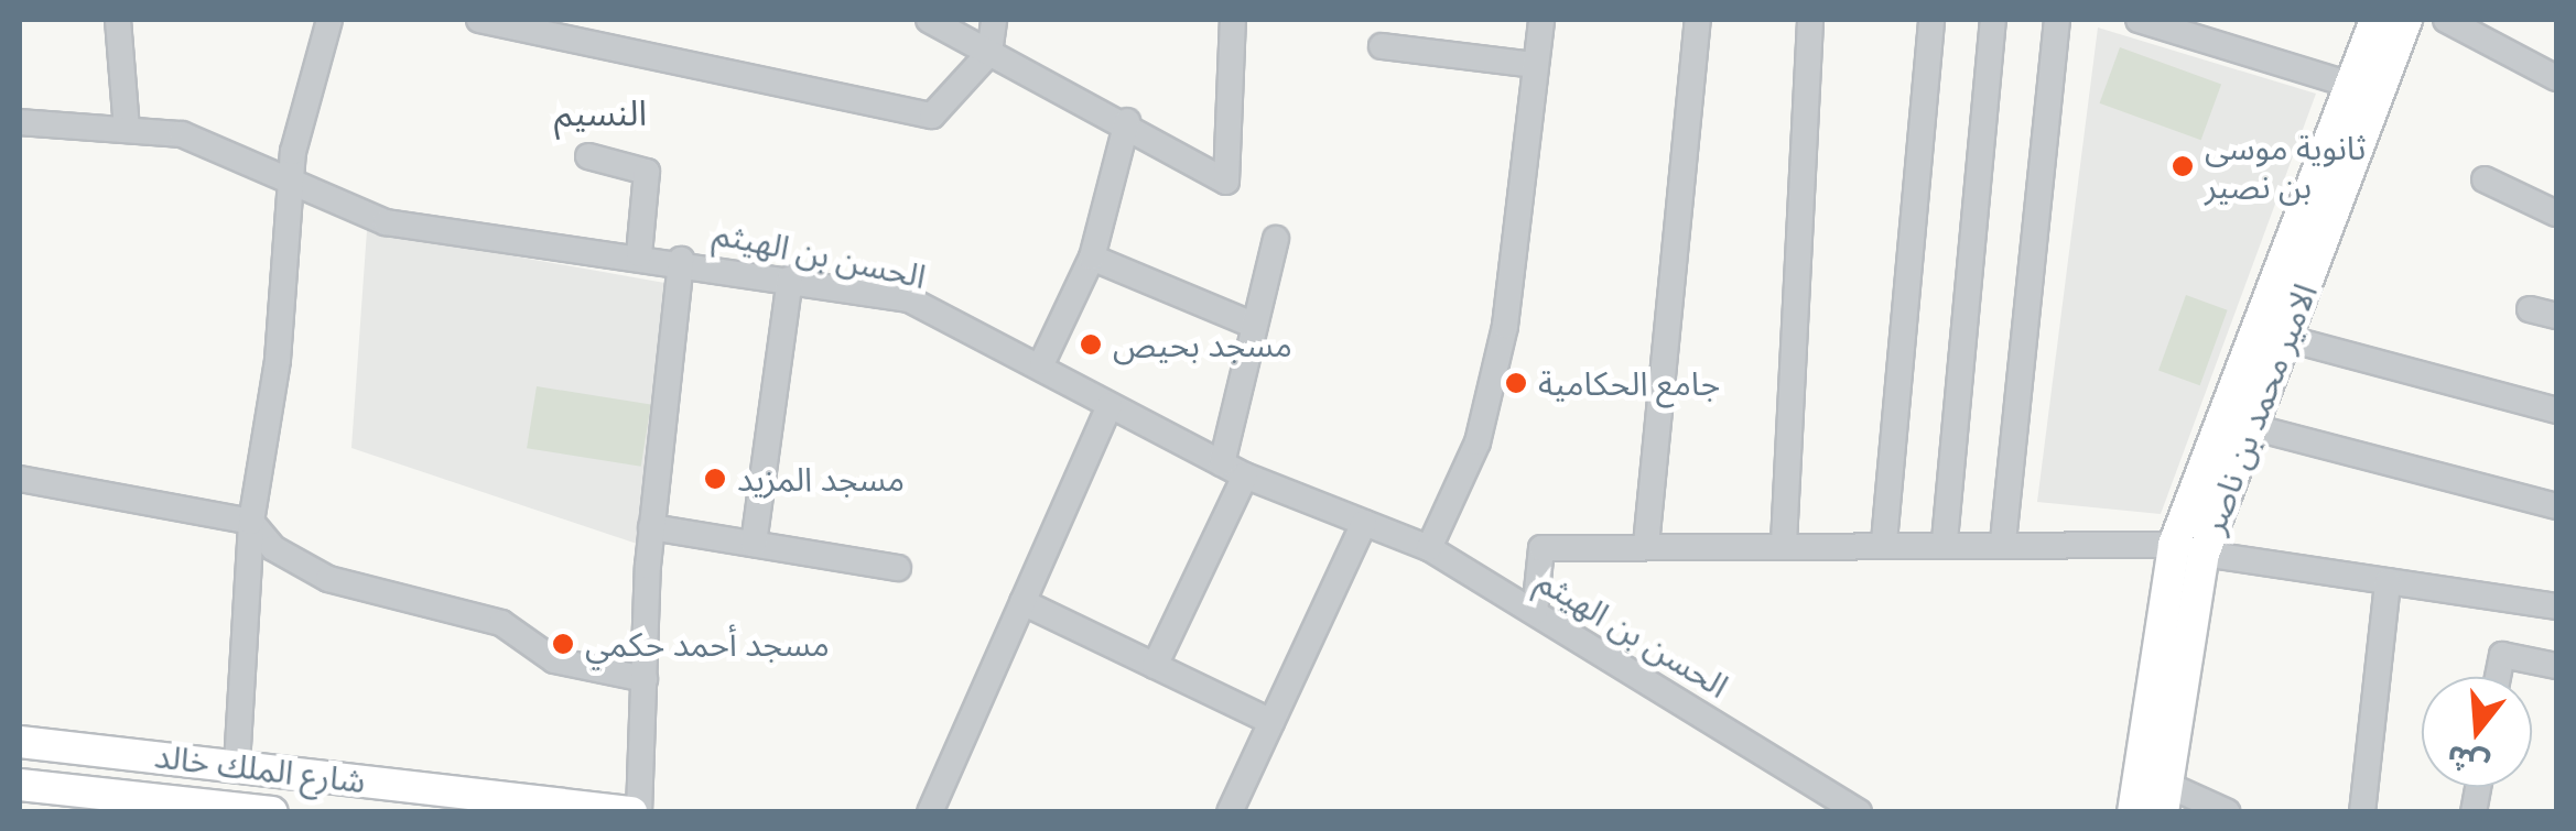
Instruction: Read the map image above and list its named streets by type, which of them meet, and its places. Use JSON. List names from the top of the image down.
{
  "streets": {
    "main road": ["الامير محمد بن ناصر", "شارع الملك خالد"],
    "street": ["الحسن بن الهيثم"]
  },
  "districts": ["النسيم"],
  "places": [
    "ثانوية موسى بن نصير",
    "مسجد بحيص",
    "جامع الحكامية",
    "مسجد المزيد",
    "مسجد أحمد حكمي"
  ],
  "north": "bottom"
}
